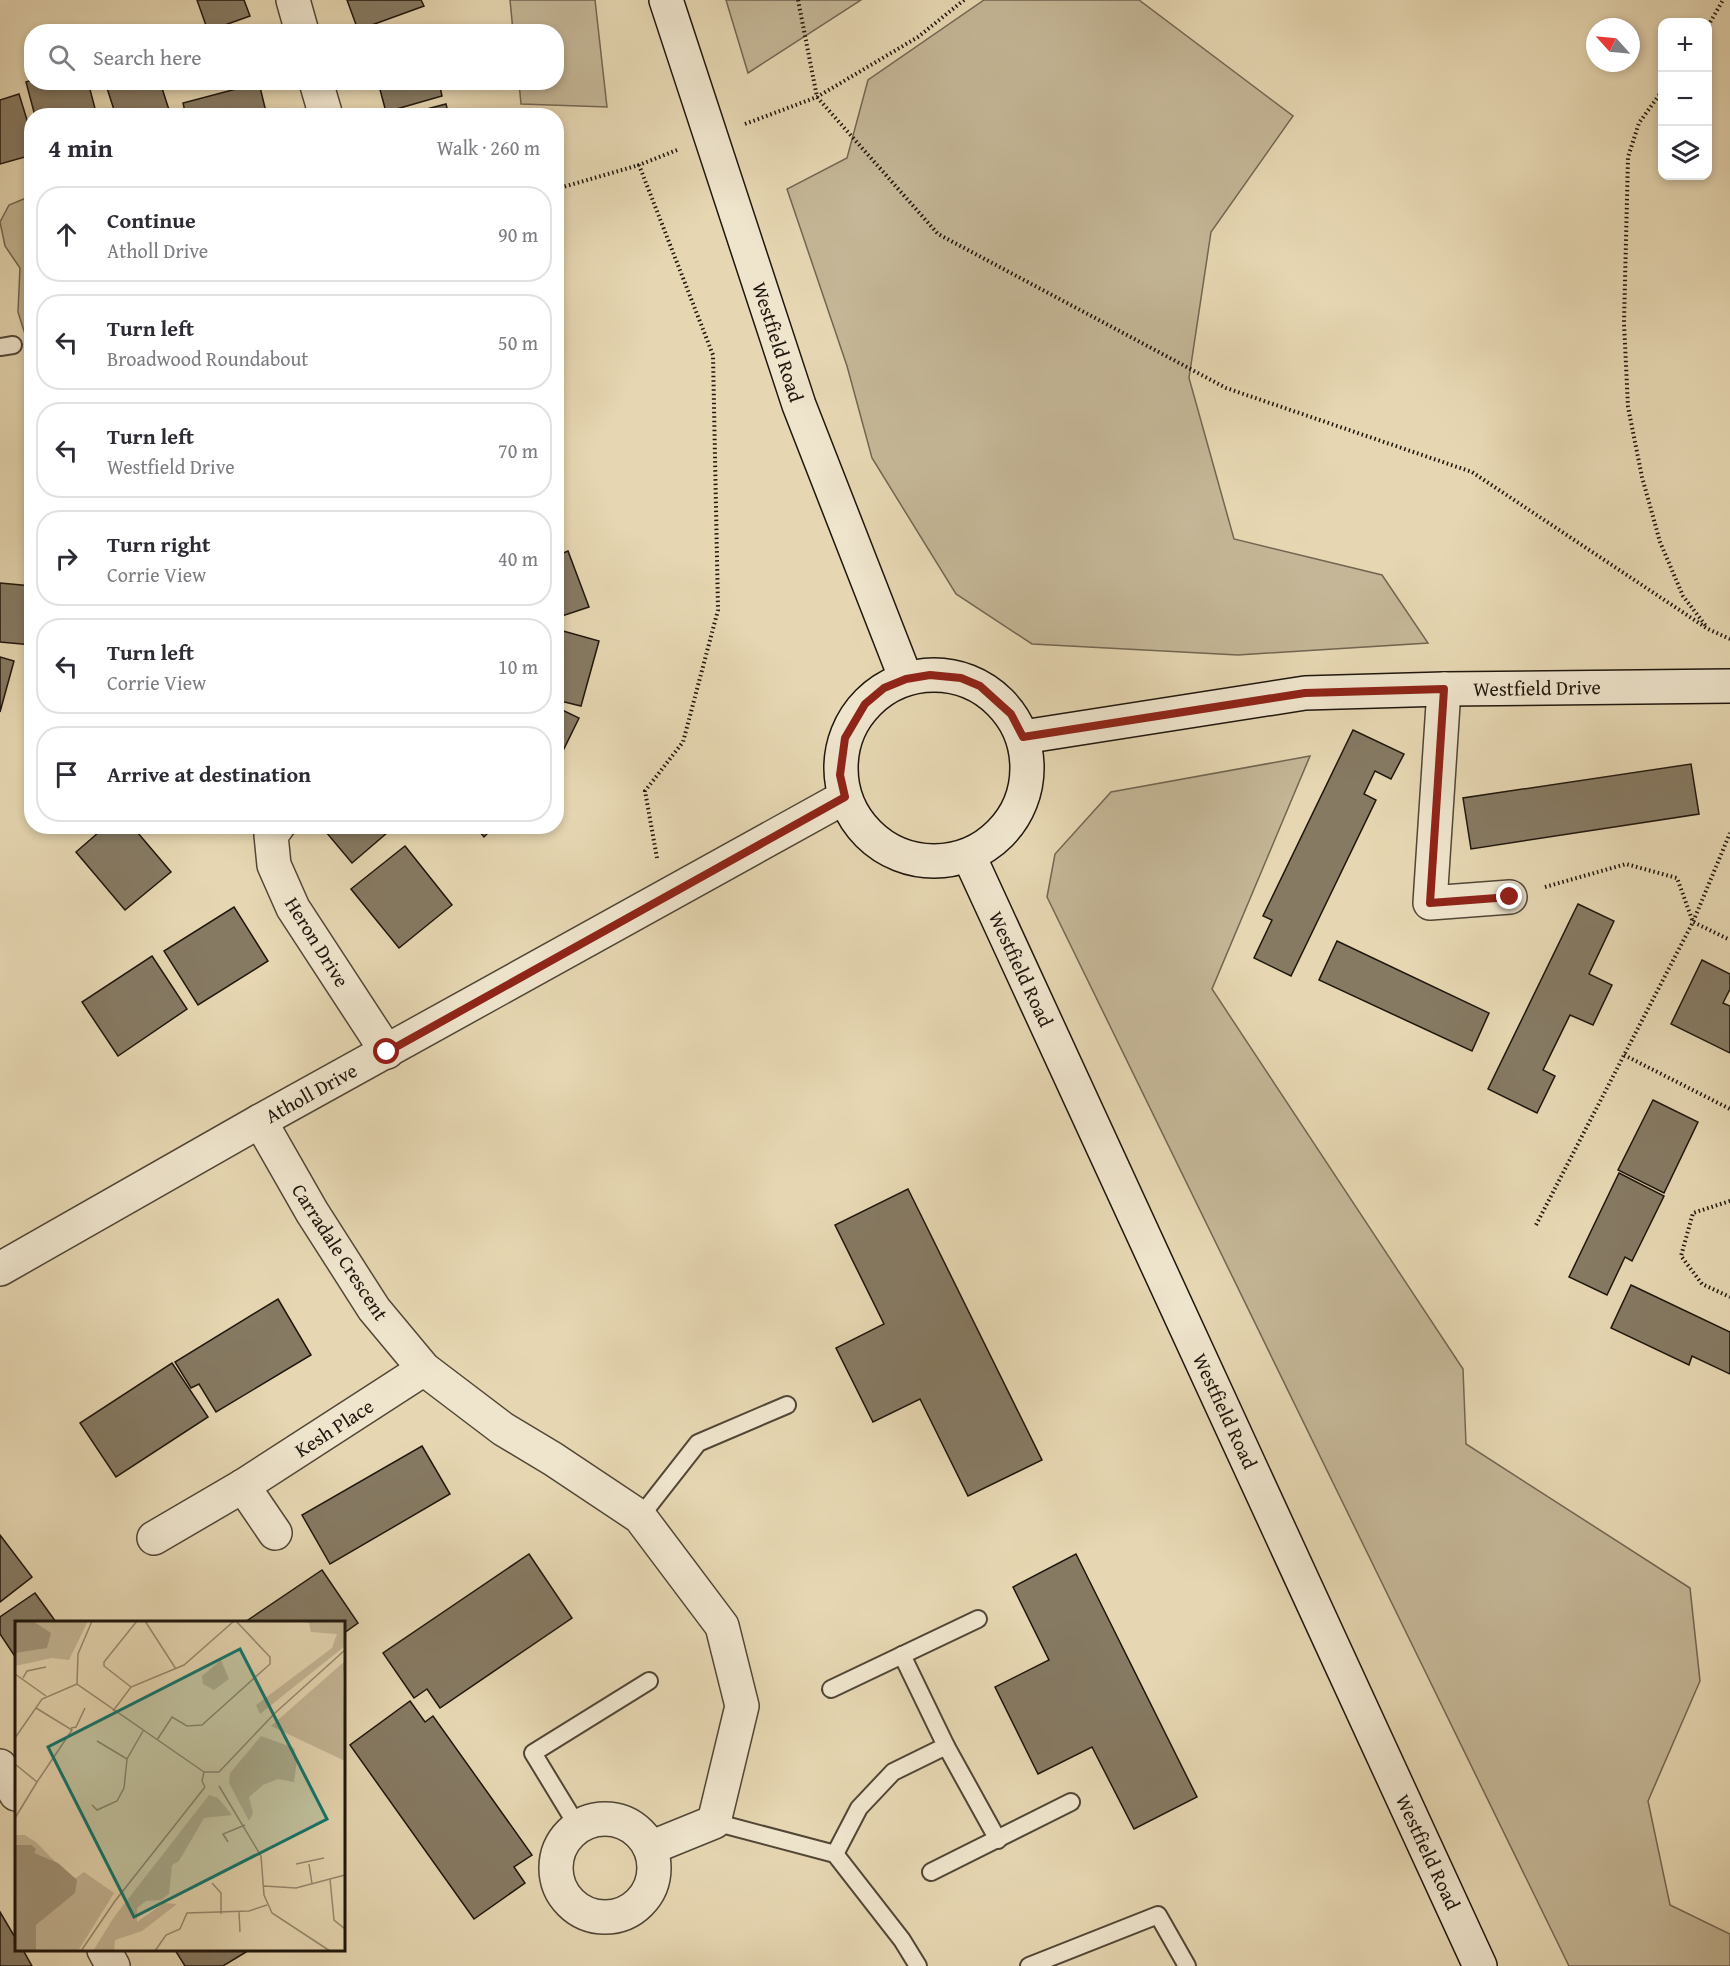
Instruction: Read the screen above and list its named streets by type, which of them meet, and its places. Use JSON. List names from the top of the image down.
{
  "streets": {
    "street": [
      "Westfield Road",
      "Westfield Drive",
      "Heron Drive",
      "Atholl Drive",
      "Carradale Crescent",
      "Kesh Place"
    ]
  },
  "crossings": [
    ["Westfield Road", "Westfield Drive"],
    ["Westfield Road", "Atholl Drive"],
    ["Westfield Drive", "Atholl Drive"],
    ["Heron Drive", "Atholl Drive"],
    ["Atholl Drive", "Carradale Crescent"],
    ["Carradale Crescent", "Kesh Place"]
  ],
  "north": "top left",
  "page": {
    "map_buttons": ["+", "−"],
    "search": "Search here",
    "heading": ["4 min", "Walk · 260 m"],
    "list": [
      ["Continue", "Atholl Drive", "90 m"],
      ["Turn left", "Broadwood Roundabout", "50 m"],
      ["Turn left", "Westfield Drive", "70 m"],
      ["Turn right", "Corrie View", "40 m"],
      ["Turn left", "Corrie View", "10 m"],
      "Arrive at destination"
    ]
  }
}
